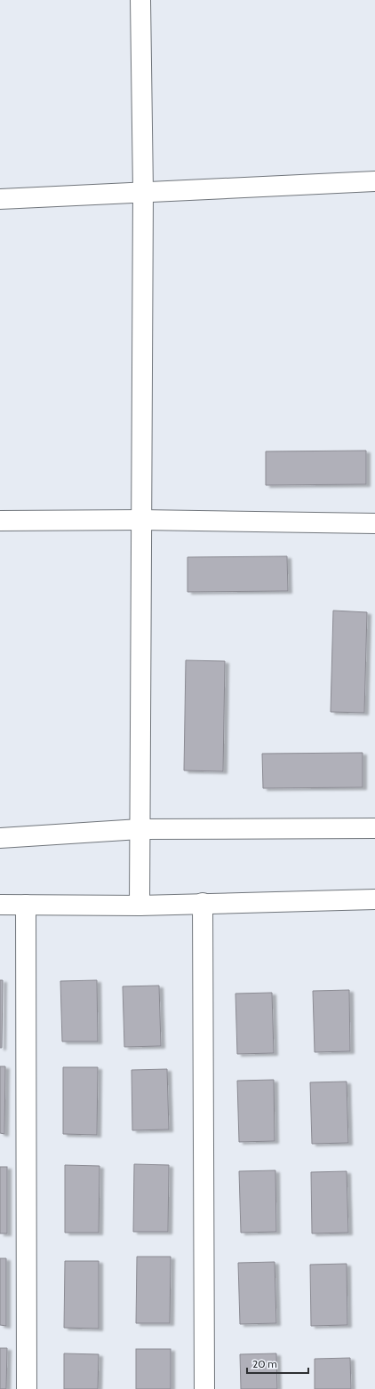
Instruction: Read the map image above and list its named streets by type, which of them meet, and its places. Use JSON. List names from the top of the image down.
{
  "scale_bar": "20 m"
}
